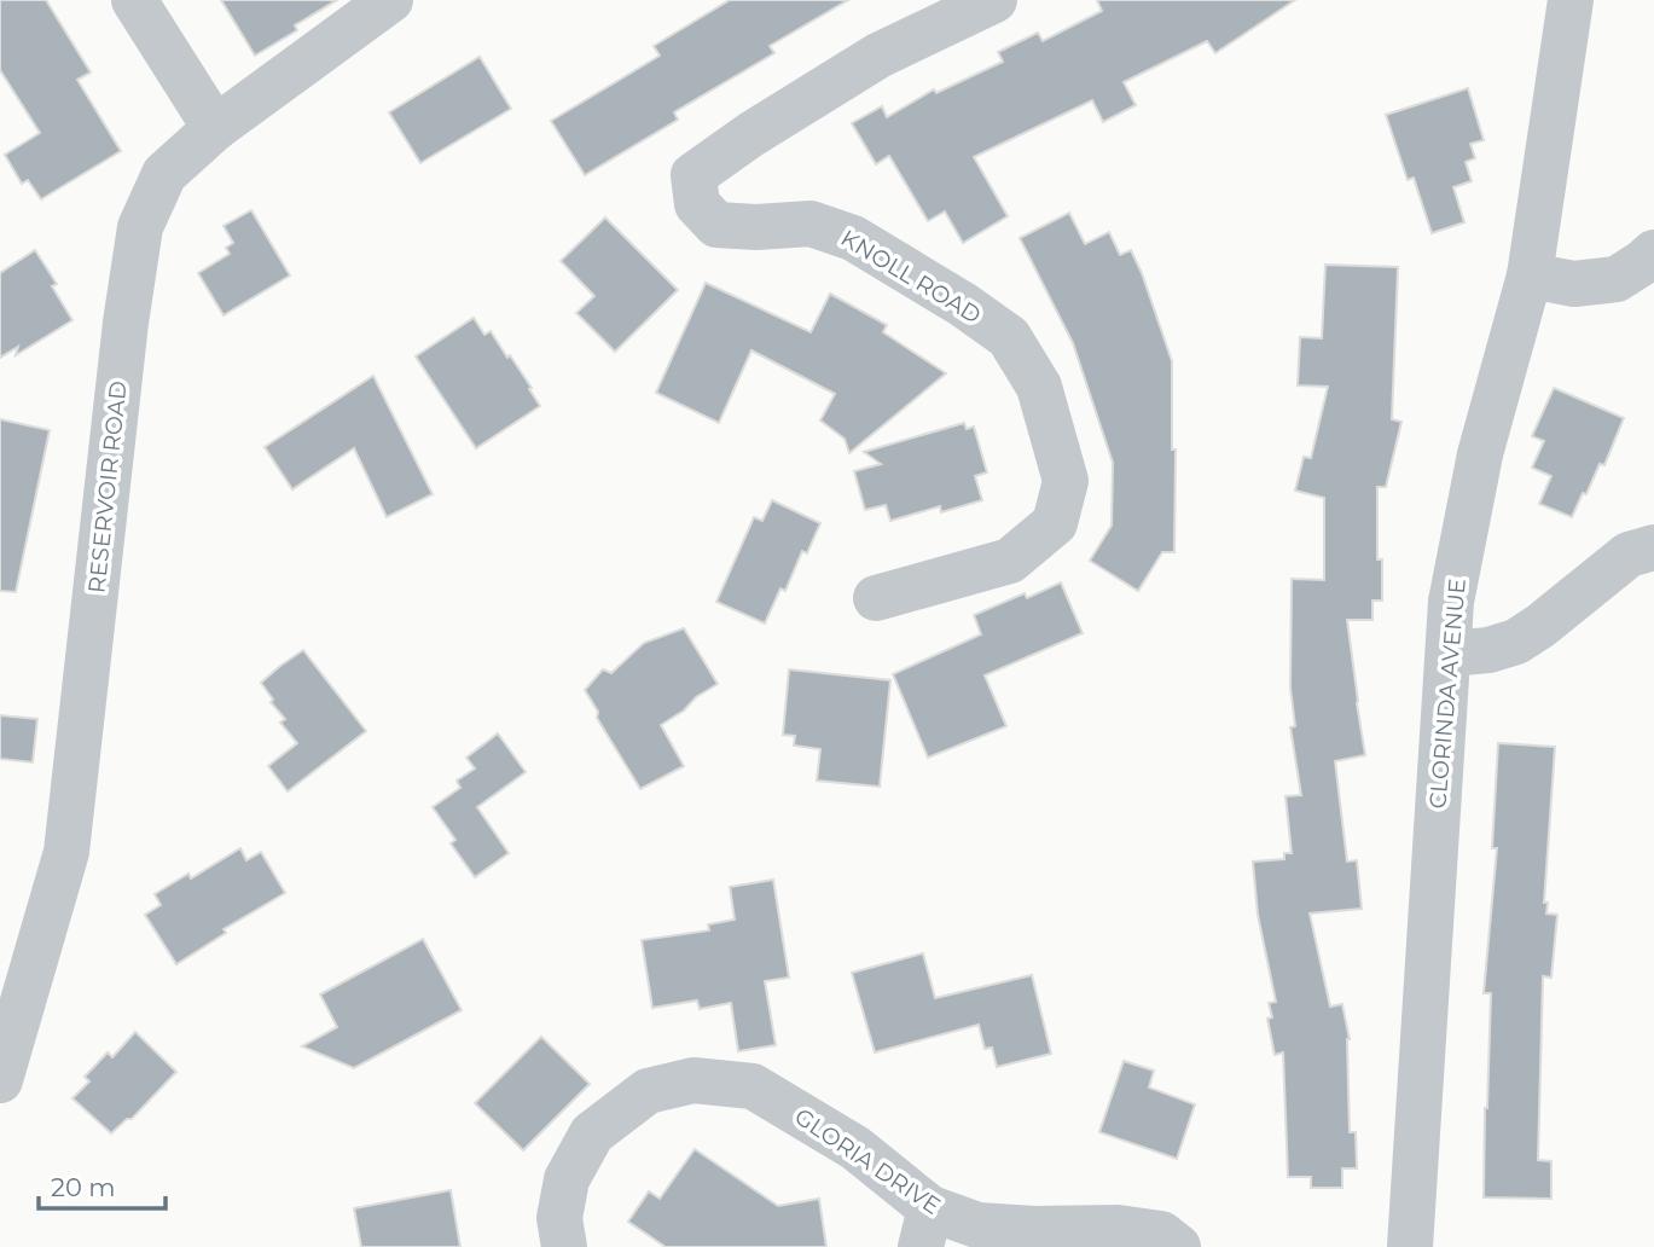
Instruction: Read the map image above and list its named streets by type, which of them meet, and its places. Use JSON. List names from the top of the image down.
{
  "streets": {
    "street": [
      "KNOLL ROAD",
      "RESERVOIR ROAD",
      "CLORINDA AVENUE",
      "GLORIA DRIVE"
    ]
  },
  "scale_bar": "20 m"
}
